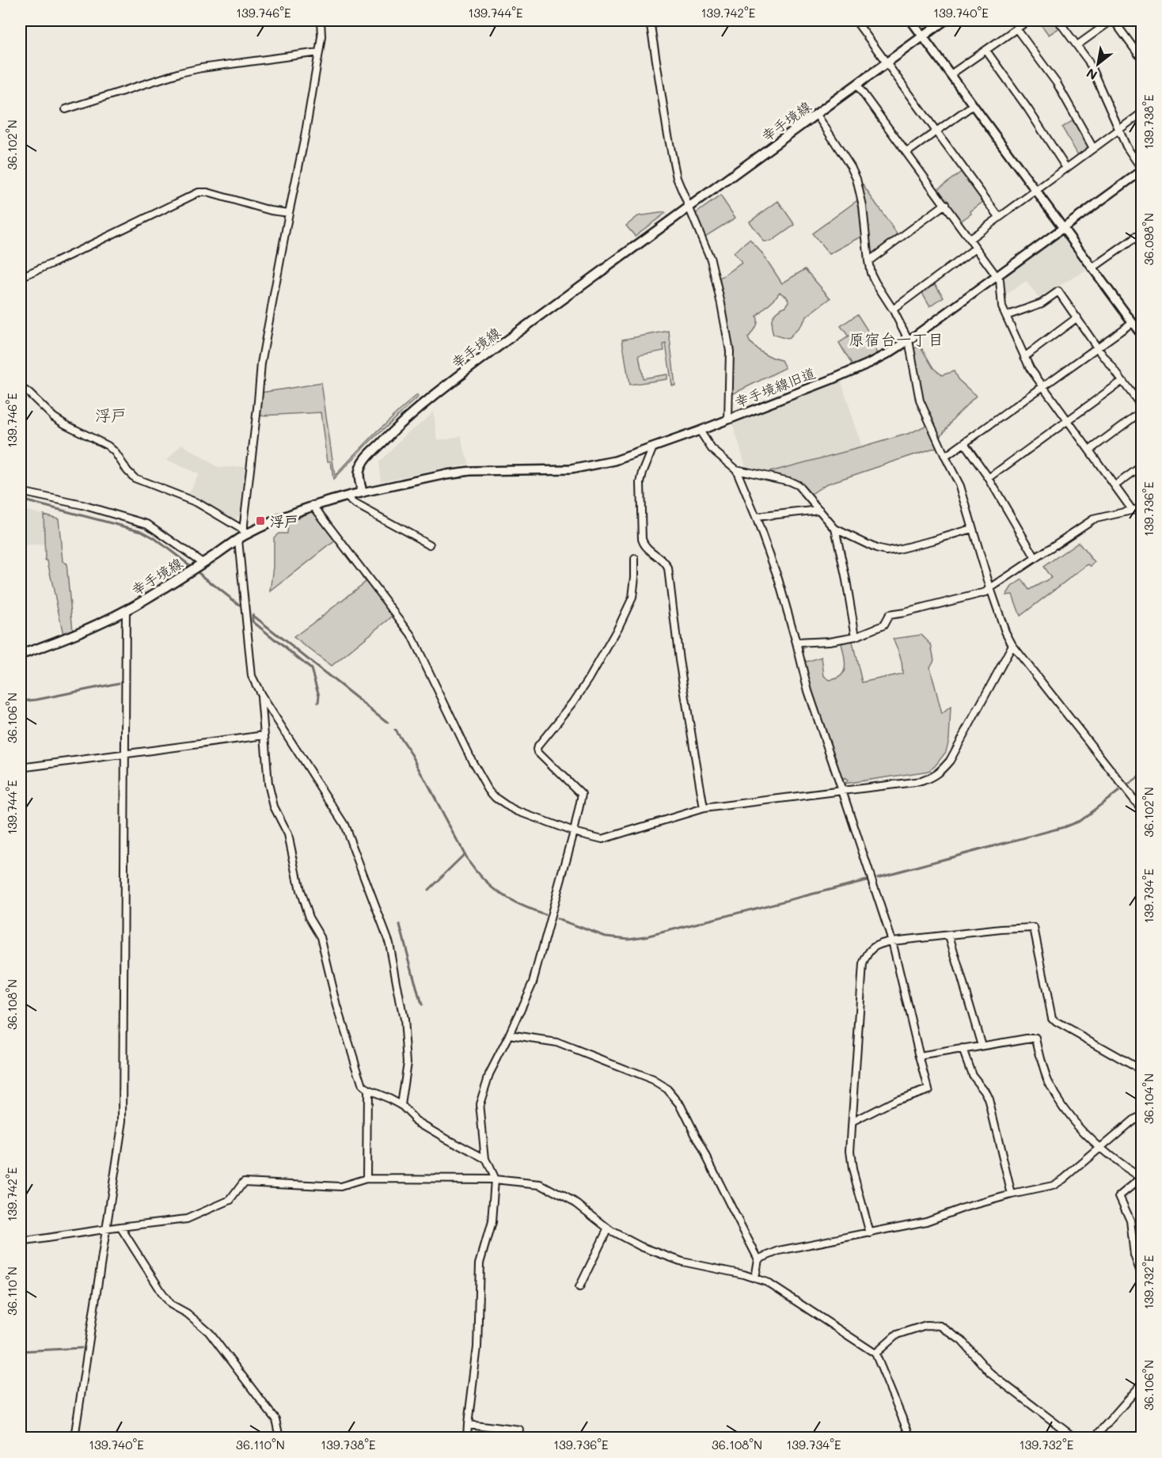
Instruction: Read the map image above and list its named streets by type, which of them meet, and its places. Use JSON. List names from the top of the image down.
{
  "streets": {
    "main road": ["幸手境線"],
    "street": ["幸手境線旧道"]
  },
  "crossings": [
    ["幸手境線", "幸手境線旧道"]
  ],
  "districts": ["原宿台一丁目", "浮戸"],
  "places": {
    "transit": ["浮戸"]
  },
  "north": "bottom left",
  "coordinates": [
    "139.746°E",
    "139.744°E",
    "139.742°E",
    "139.740°E",
    "139.738°E",
    "36.102°N",
    "36.098°N",
    "139.736°E",
    "36.106°N",
    "139.734°E",
    "36.108°N",
    "36.104°N",
    "139.732°E",
    "36.110°N"
  ]
}
